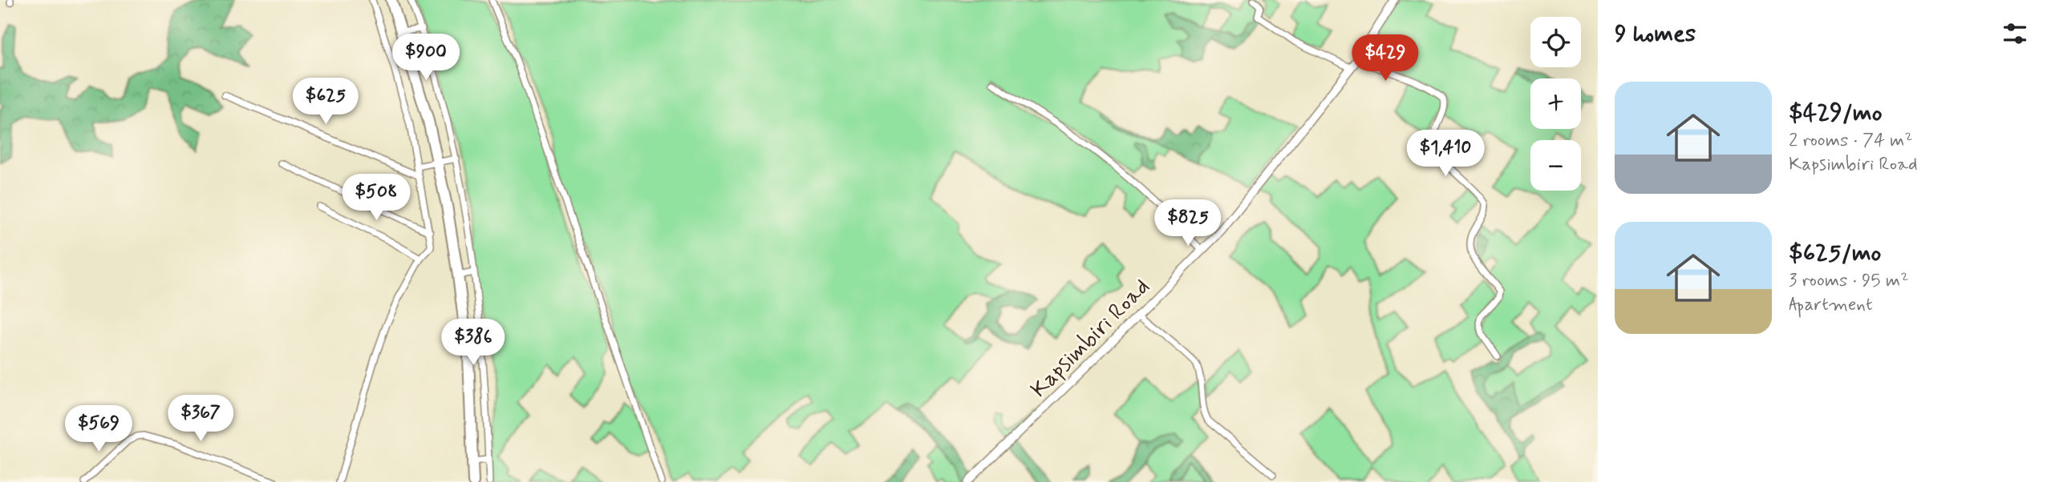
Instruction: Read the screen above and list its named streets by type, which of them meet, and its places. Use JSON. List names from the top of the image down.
{
  "streets": {
    "street": ["Kapsimbiri Road"]
  },
  "page": {
    "heading": "9 homes",
    "map_buttons": ["+", "−"],
    "price": [
      "$900",
      "$429",
      "$625",
      "$1,410",
      "$508",
      "$825",
      "$386",
      "$367",
      "$569"
    ],
    "list": [
      {
        "name": "$429/mo",
        "note": "2 rooms · 74 m² · Kapsimbiri Road"
      },
      {
        "name": "$625/mo",
        "note": "3 rooms · 95 m² · Apartment"
      }
    ]
  }
}
